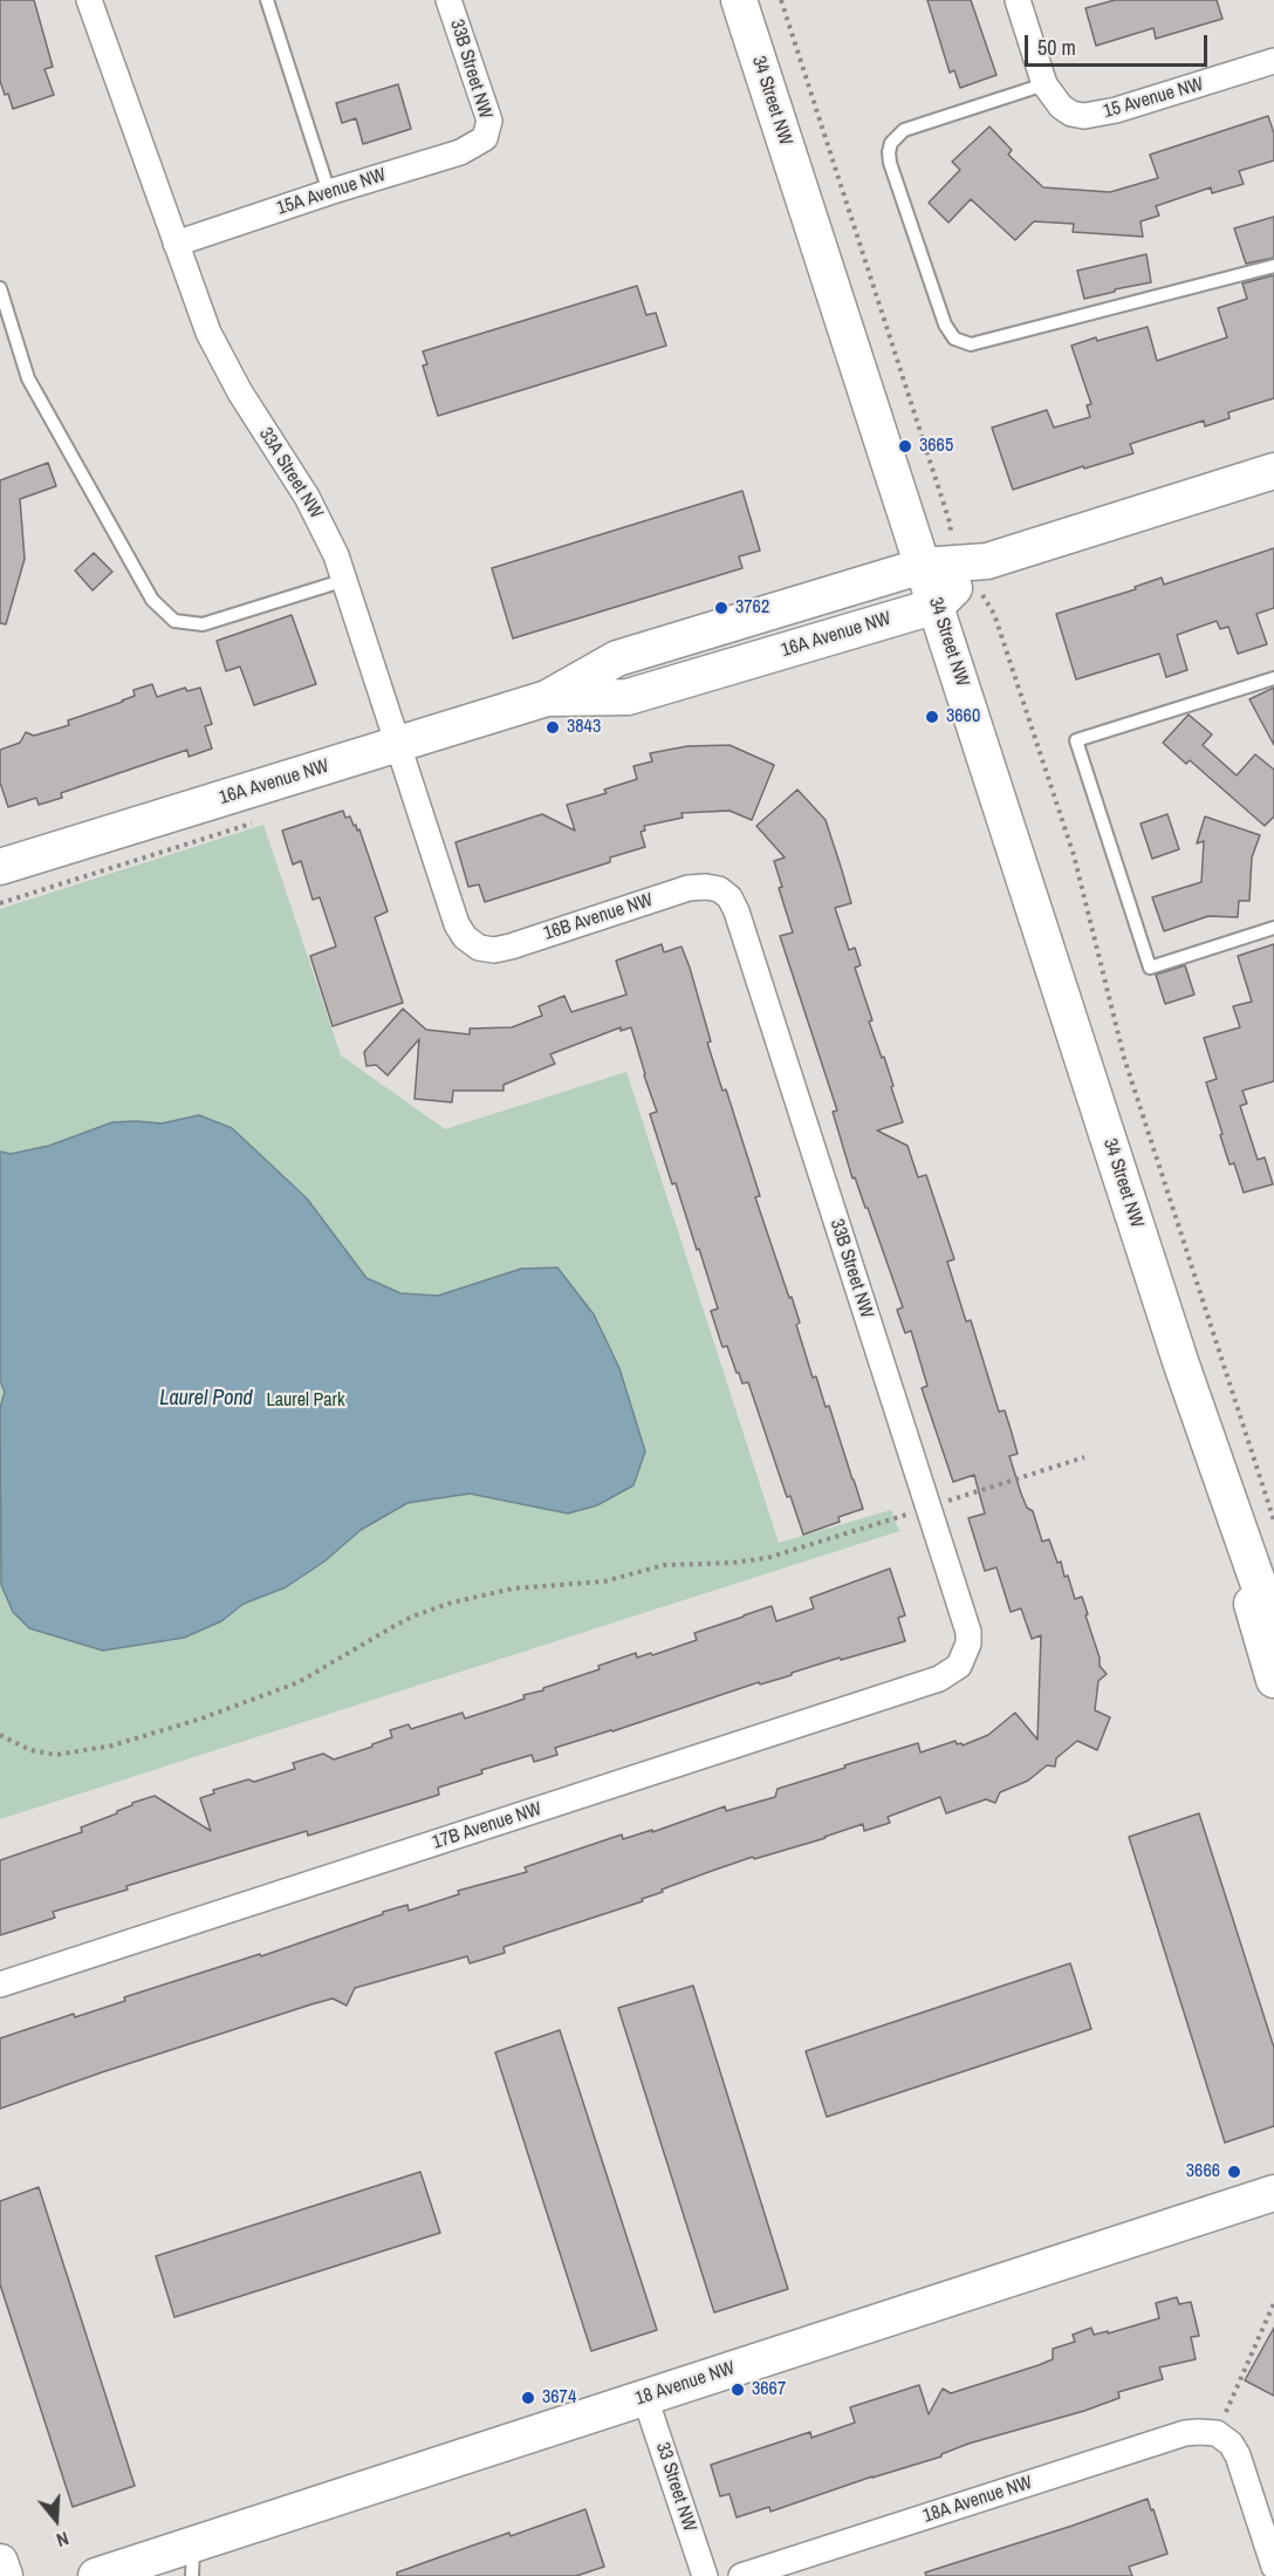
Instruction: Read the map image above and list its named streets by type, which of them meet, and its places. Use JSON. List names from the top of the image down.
{
  "streets": {
    "street": [
      "33B Street NW",
      "15 Avenue NW",
      "34 Street NW",
      "15A Avenue NW",
      "33A Street NW",
      "16A Avenue NW",
      "16B Avenue NW",
      "17B Avenue NW",
      "18 Avenue NW",
      "33 Street NW",
      "18A Avenue NW"
    ]
  },
  "crossings": [
    ["33B Street NW", "15A Avenue NW"],
    ["33B Street NW", "16B Avenue NW"],
    ["33B Street NW", "17B Avenue NW"],
    ["34 Street NW", "16A Avenue NW"],
    ["15A Avenue NW", "33A Street NW"],
    ["33A Street NW", "16A Avenue NW"],
    ["33A Street NW", "16B Avenue NW"],
    ["18 Avenue NW", "33 Street NW"]
  ],
  "water": ["Laurel Pond"],
  "parks": ["Laurel Park"],
  "places": [
    "3665",
    "3762",
    "3660",
    "3843",
    "3666",
    "3667",
    "3674"
  ],
  "scale_bar": "50 m",
  "north": "bottom"
}
